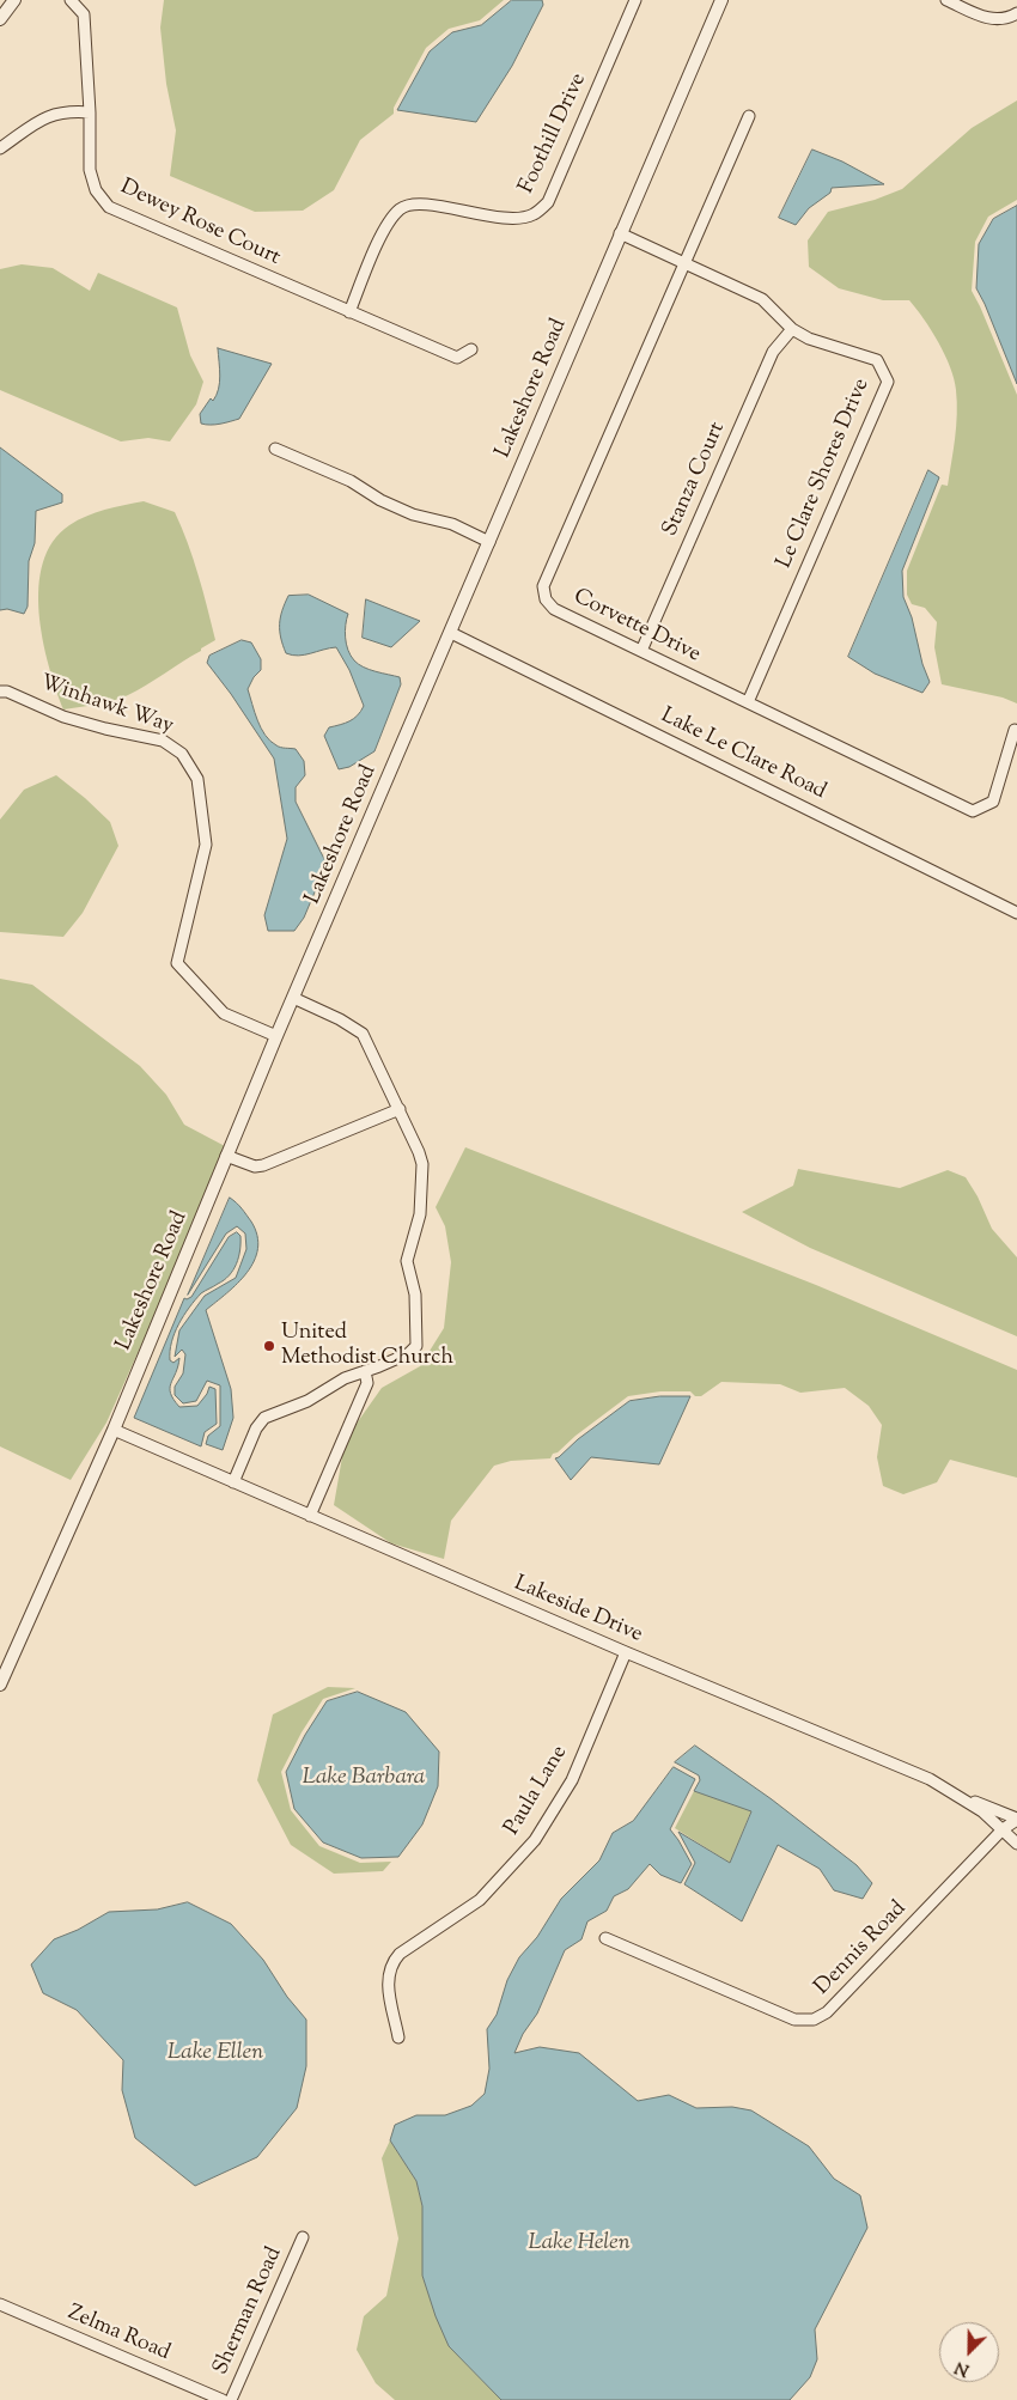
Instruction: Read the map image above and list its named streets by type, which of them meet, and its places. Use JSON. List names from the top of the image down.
{
  "streets": {
    "street": [
      "Foothill Drive",
      "Dewey Rose Court",
      "Lakeshore Road",
      "Le Clare Shores Drive",
      "Stanza Court",
      "Corvette Drive",
      "Winhawk Way",
      "Lake Le Clare Road",
      "Lakeside Drive",
      "Paula Lane",
      "Dennis Road",
      "Sherman Road",
      "Zelma Road"
    ]
  },
  "crossings": [
    ["Foothill Drive", "Dewey Rose Court"],
    ["Lakeshore Road", "Le Clare Shores Drive"],
    ["Lakeshore Road", "Winhawk Way"],
    ["Lakeshore Road", "Lake Le Clare Road"],
    ["Lakeshore Road", "Lakeside Drive"],
    ["Le Clare Shores Drive", "Stanza Court"],
    ["Le Clare Shores Drive", "Corvette Drive"],
    ["Stanza Court", "Corvette Drive"],
    ["Lakeside Drive", "Paula Lane"],
    ["Lakeside Drive", "Dennis Road"]
  ],
  "water": ["Lake Barbara", "Lake Ellen", "Lake Helen"],
  "places": ["United Methodist Church"],
  "north": "bottom left"
}
